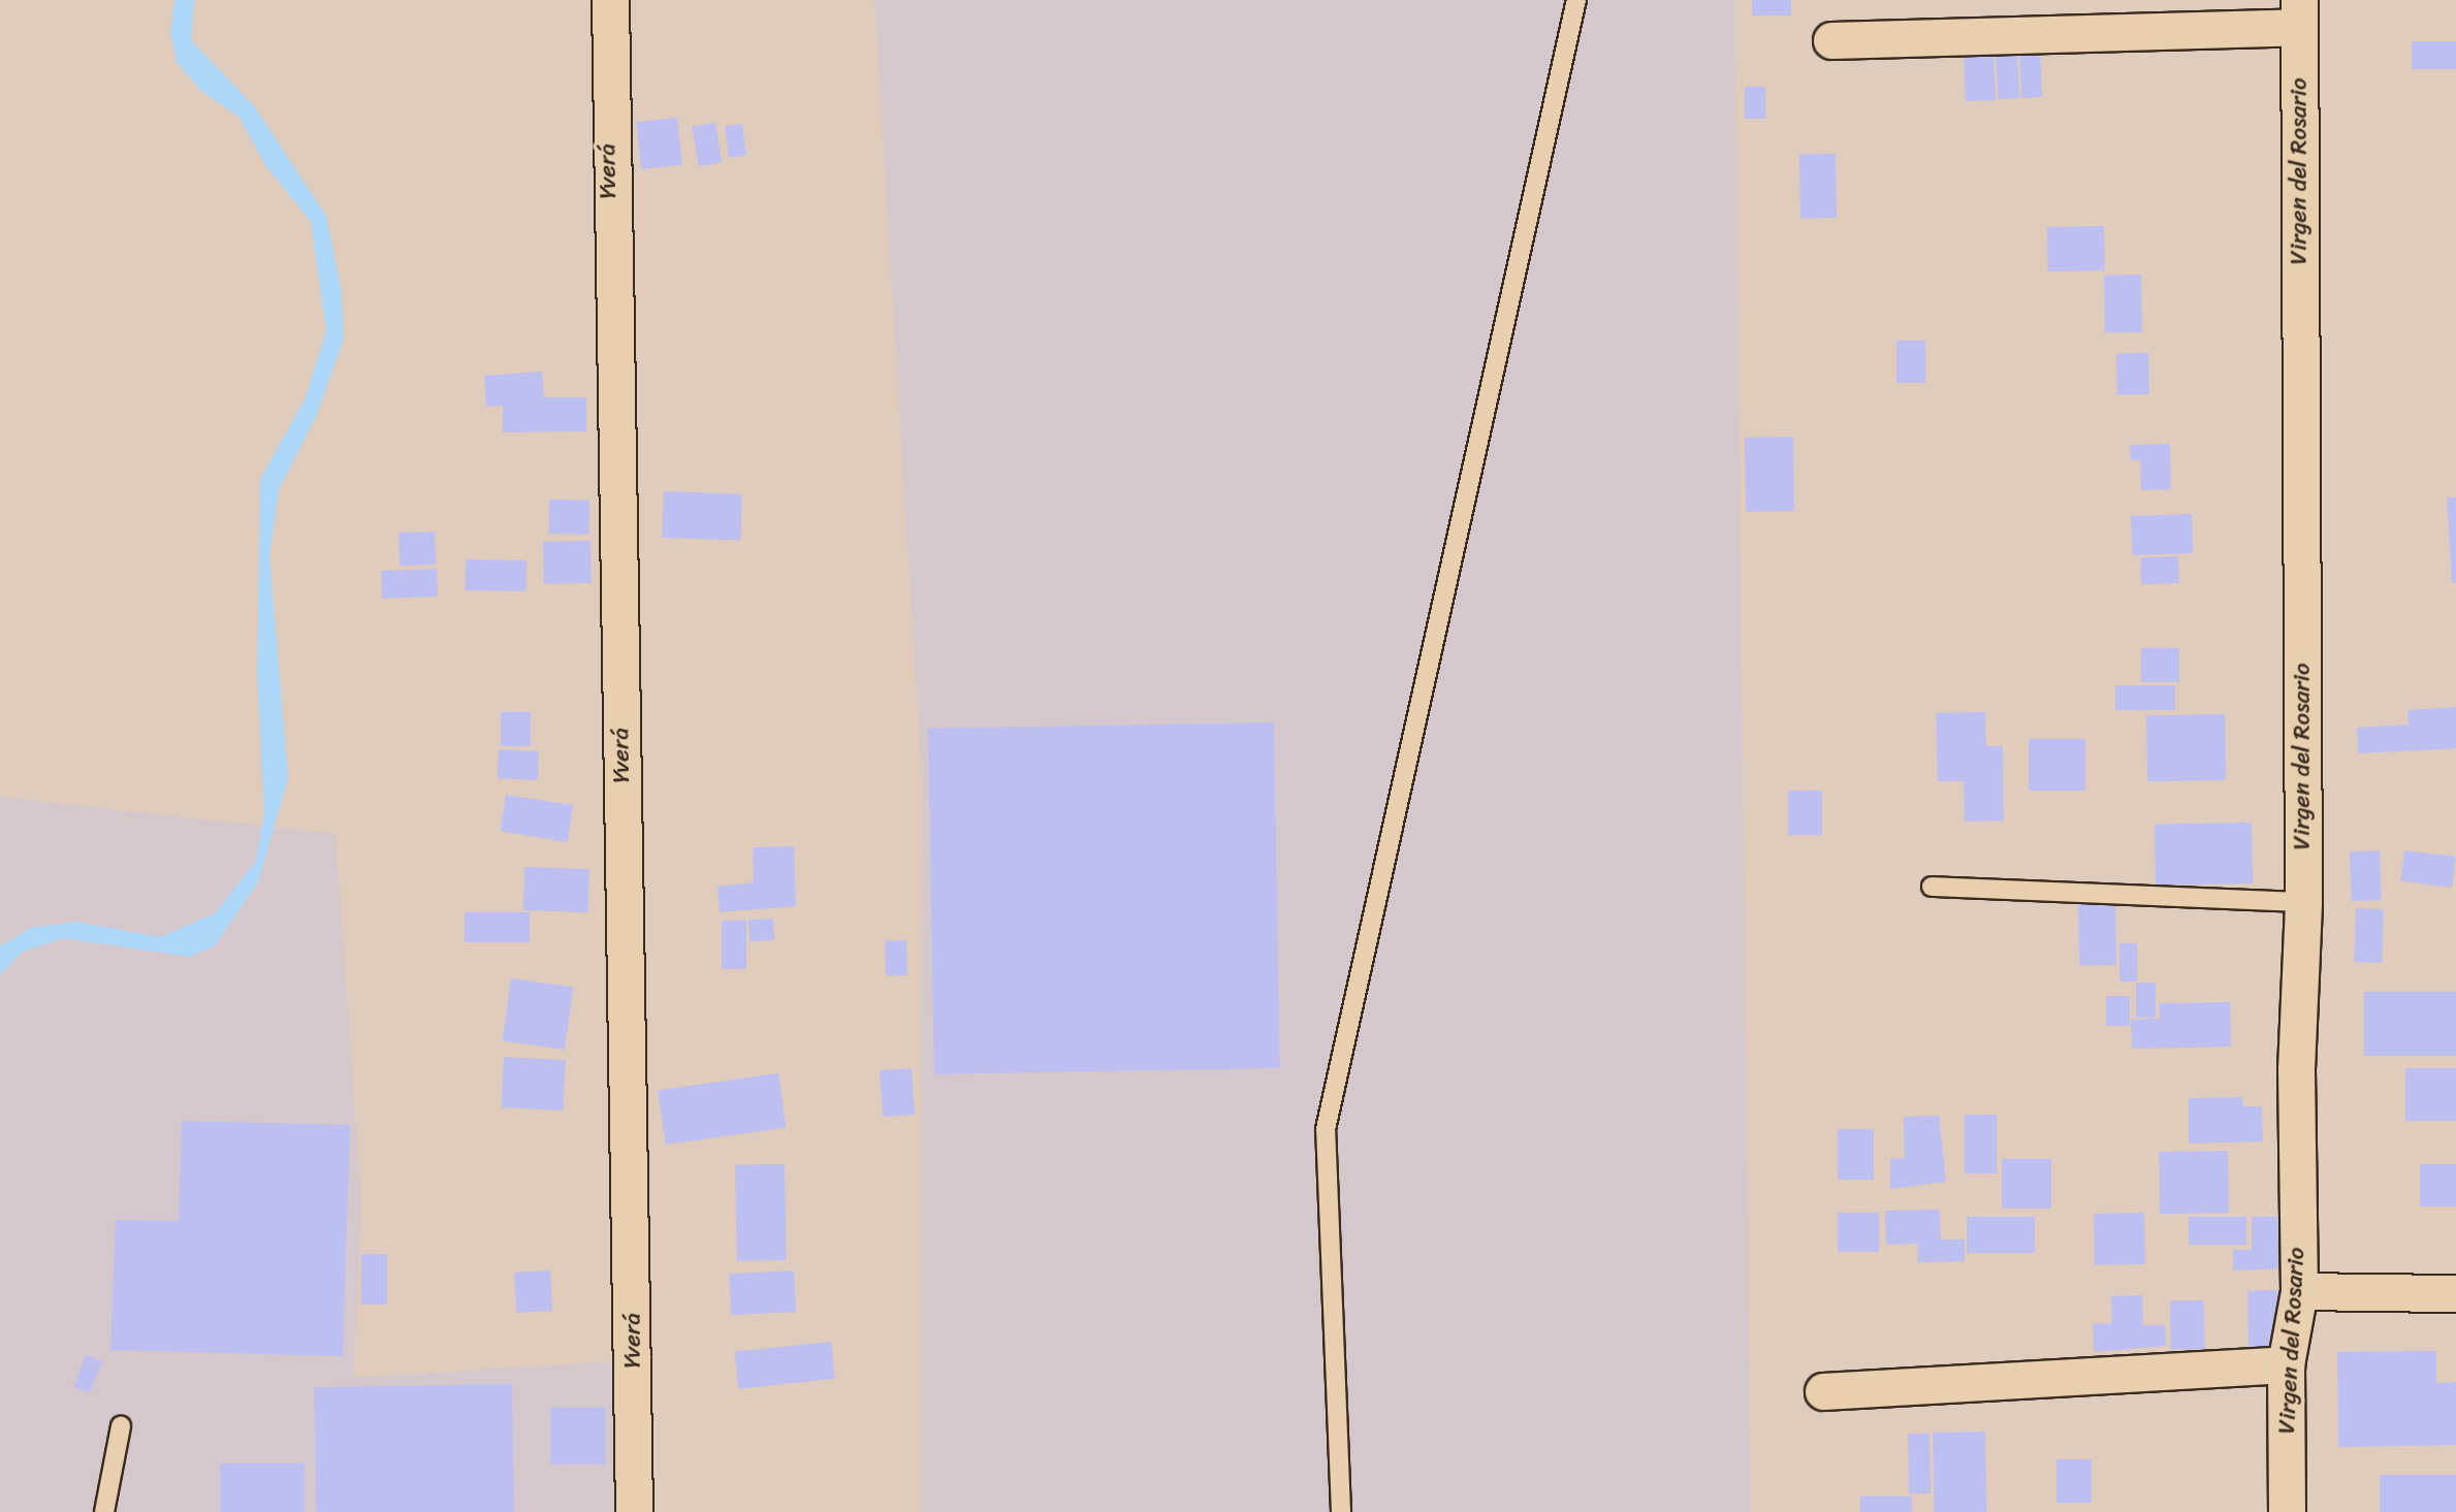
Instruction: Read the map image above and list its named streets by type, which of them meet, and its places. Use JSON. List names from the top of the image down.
{
  "streets": {
    "street": ["Yverá", "Virgen del Rosario"]
  }
}
